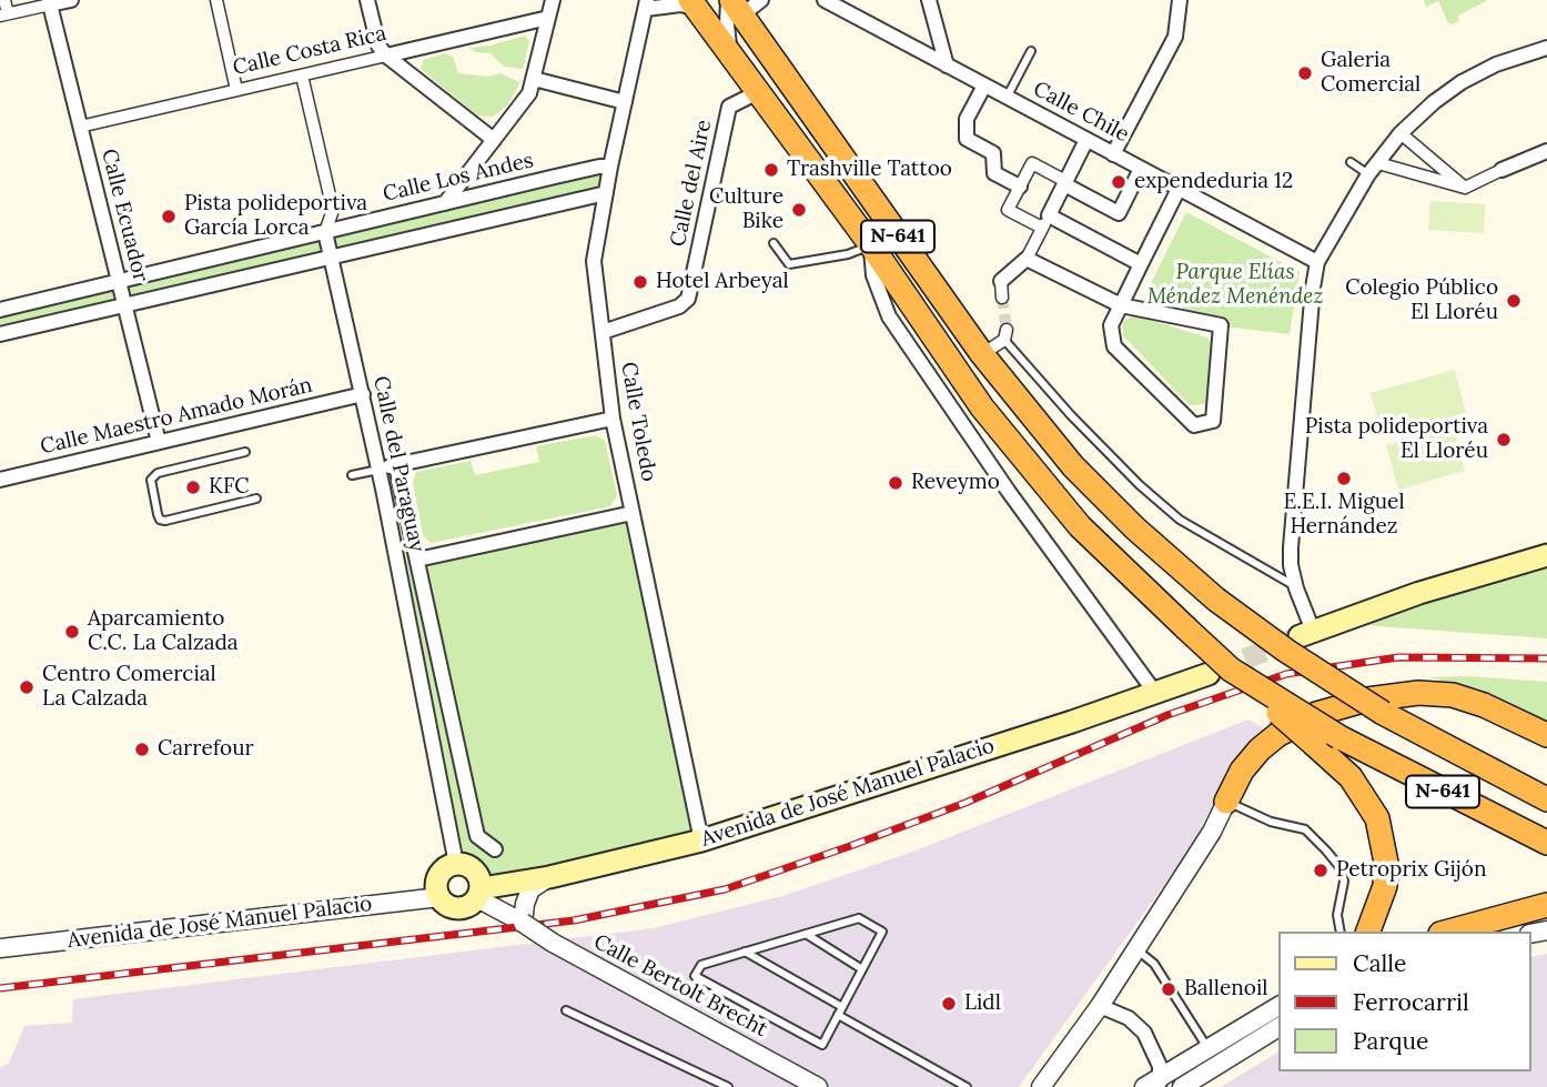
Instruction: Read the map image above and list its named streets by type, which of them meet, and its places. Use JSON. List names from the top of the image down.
{
  "streets": {
    "highway": ["N-641"],
    "main road": ["Avenida de José Manuel Palacio"],
    "street": [
      "Calle Costa Rica",
      "Calle Chile",
      "Calle Los Andes",
      "Calle del Aire",
      "Calle Ecuador",
      "Calle Maestro Amado Morán",
      "Calle Toledo",
      "Calle del Paraguay",
      "Calle Bertolt Brecht"
    ]
  },
  "crossings": [
    ["Calle Costa Rica", "Calle Ecuador"],
    ["Calle Costa Rica", "Calle del Paraguay"],
    ["Calle Los Andes", "Calle Ecuador"],
    ["Calle Los Andes", "Calle Toledo"],
    ["Calle Los Andes", "Calle del Paraguay"],
    ["Calle del Aire", "N-641"],
    ["Calle del Aire", "Calle Toledo"],
    ["Calle Ecuador", "Calle Maestro Amado Morán"],
    ["N-641", "Calle Toledo"],
    ["N-641", "Avenida de José Manuel Palacio"],
    ["Calle Maestro Amado Morán", "Calle del Paraguay"],
    ["Calle Toledo", "Avenida de José Manuel Palacio"],
    ["Calle del Paraguay", "Avenida de José Manuel Palacio"],
    ["Calle del Paraguay", "Calle Bertolt Brecht"],
    ["Avenida de José Manuel Palacio", "Calle Bertolt Brecht"]
  ],
  "parks": ["Parque Elías Méndez Menéndez"],
  "places": [
    "Galeria Comercial",
    "Trashville Tattoo",
    "expendeduria 12",
    "Culture Bike",
    "Pista polideportiva García Lorca",
    "Hotel Arbeyal",
    "Colegio Público El Lloréu",
    "Pista polideportiva El Lloréu",
    "E.E.I. Miguel Hernández",
    "Reveymo",
    "KFC",
    "Aparcamiento C.C. La Calzada",
    "Centro Comercial La Calzada",
    "Carrefour",
    "Petroprix Gijón",
    "Ballenoil",
    "Lidl"
  ],
  "legend": ["Calle", "Ferrocarril", "Parque"]
}
